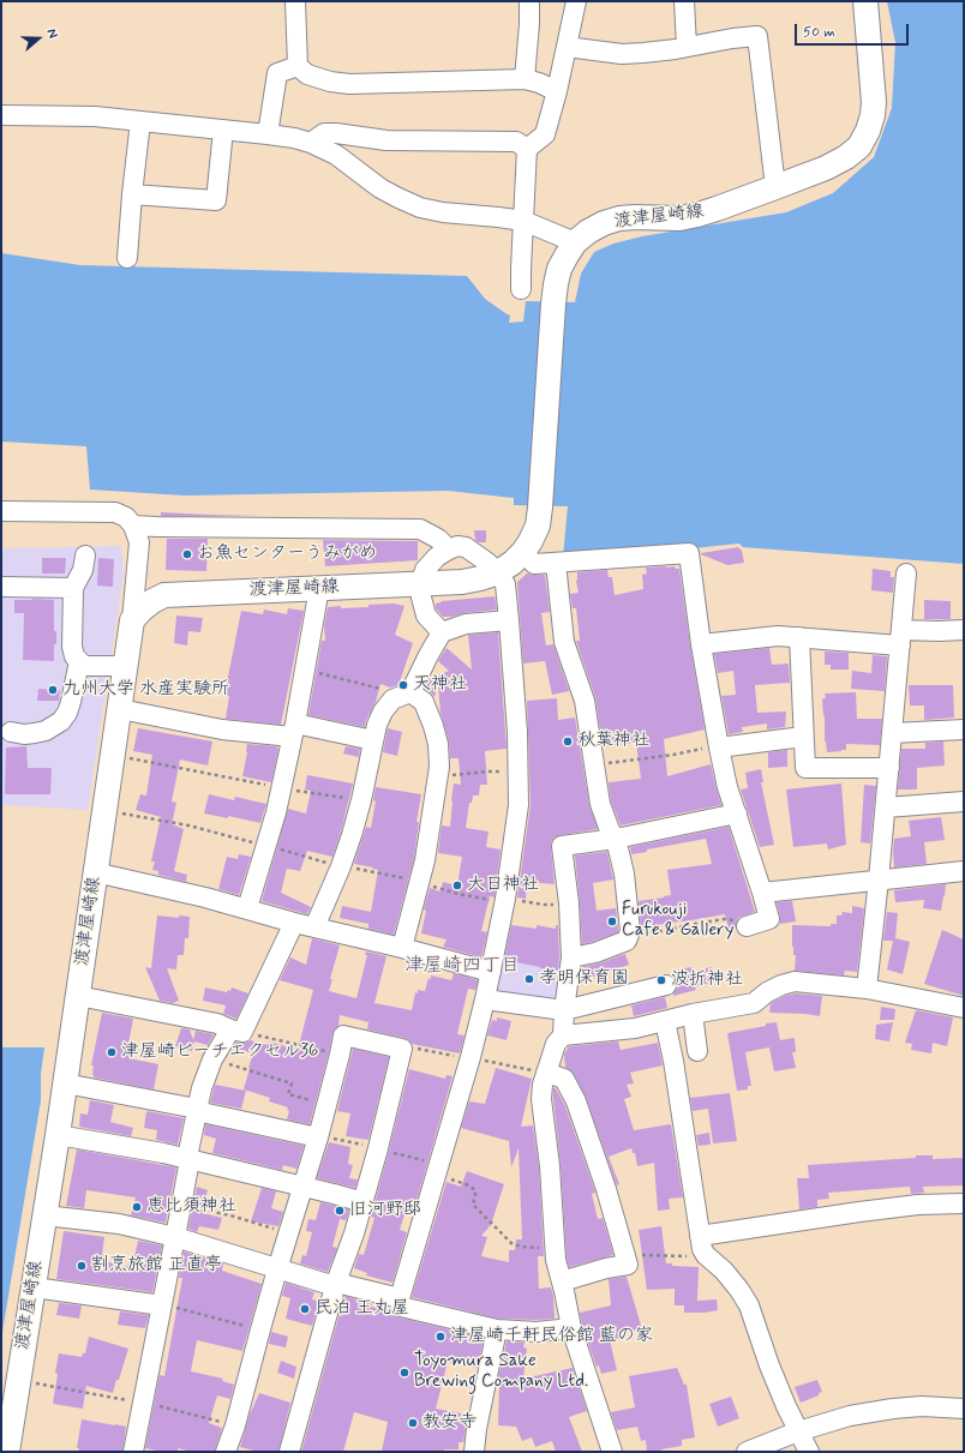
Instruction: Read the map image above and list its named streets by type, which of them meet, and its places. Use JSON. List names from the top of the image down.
{
  "streets": {
    "main road": ["渡津屋崎線"]
  },
  "districts": ["津屋崎四丁目"],
  "places": [
    "お魚センターうみがめ",
    "天神社",
    "九州大学 水産実験所",
    "秋葉神社",
    "大日神社",
    "Furukouji Cafe & Gallery",
    "孝明保育園",
    "波折神社",
    "津屋崎ビーチエクセル36",
    "恵比須神社",
    "旧河野邸",
    "割烹旅館 正直亭",
    "民泊 王丸屋",
    "津屋崎千軒民俗館 藍の家",
    "Toyomura Sake Brewing Company Ltd.",
    "教安寺"
  ],
  "scale_bar": "50 m",
  "north": "right"
}
